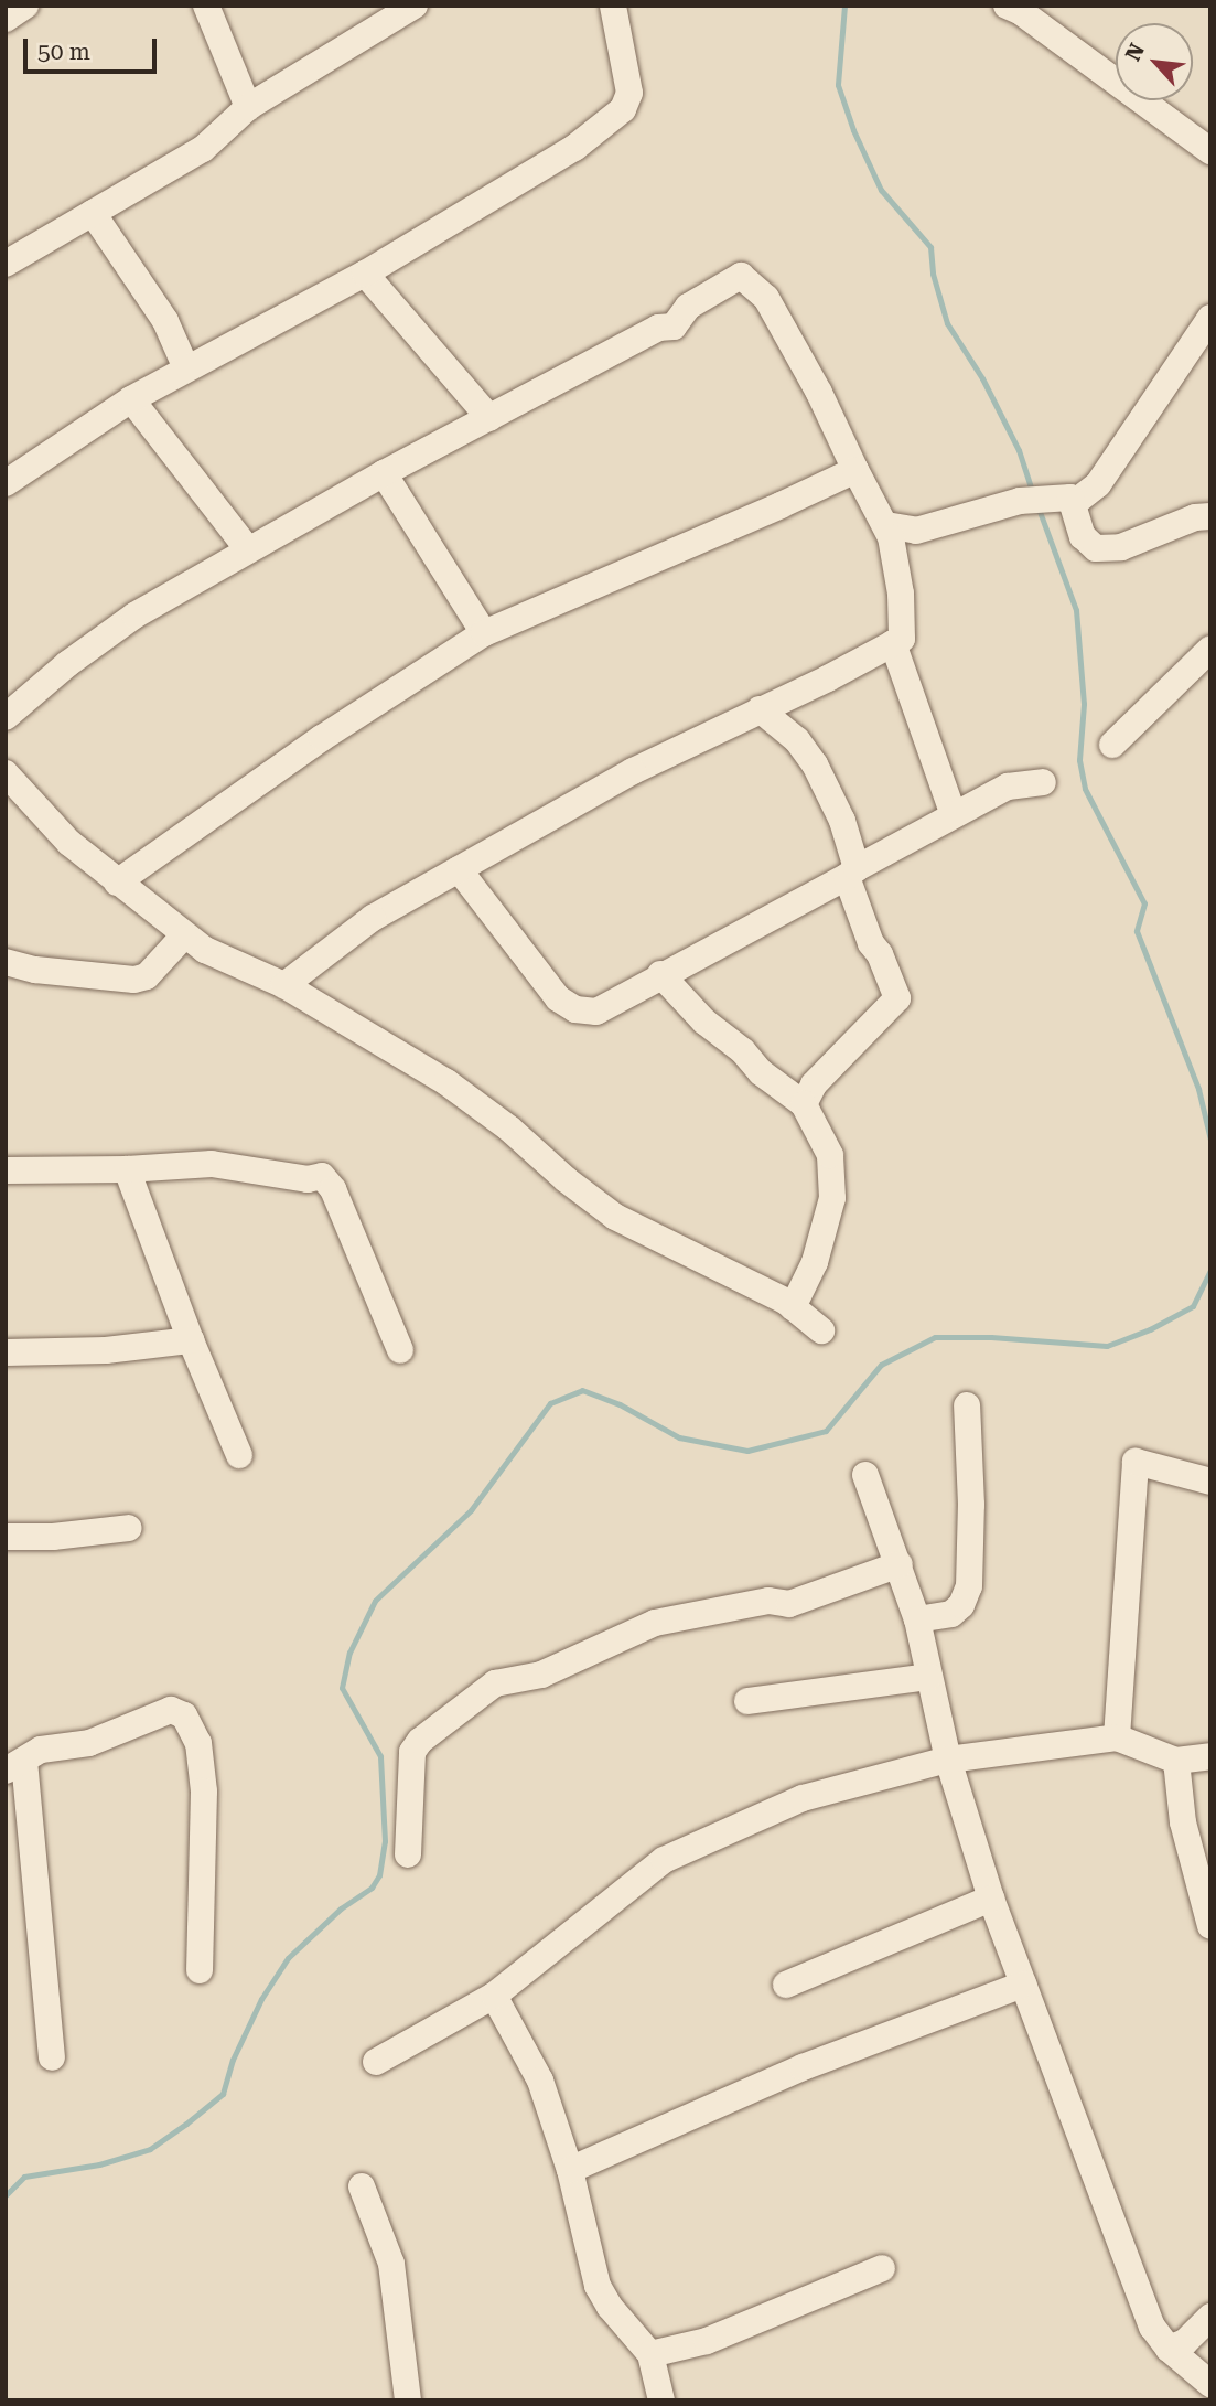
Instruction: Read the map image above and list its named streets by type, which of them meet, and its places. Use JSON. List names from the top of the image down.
{
  "scale_bar": "50 m",
  "north": "top left"
}
